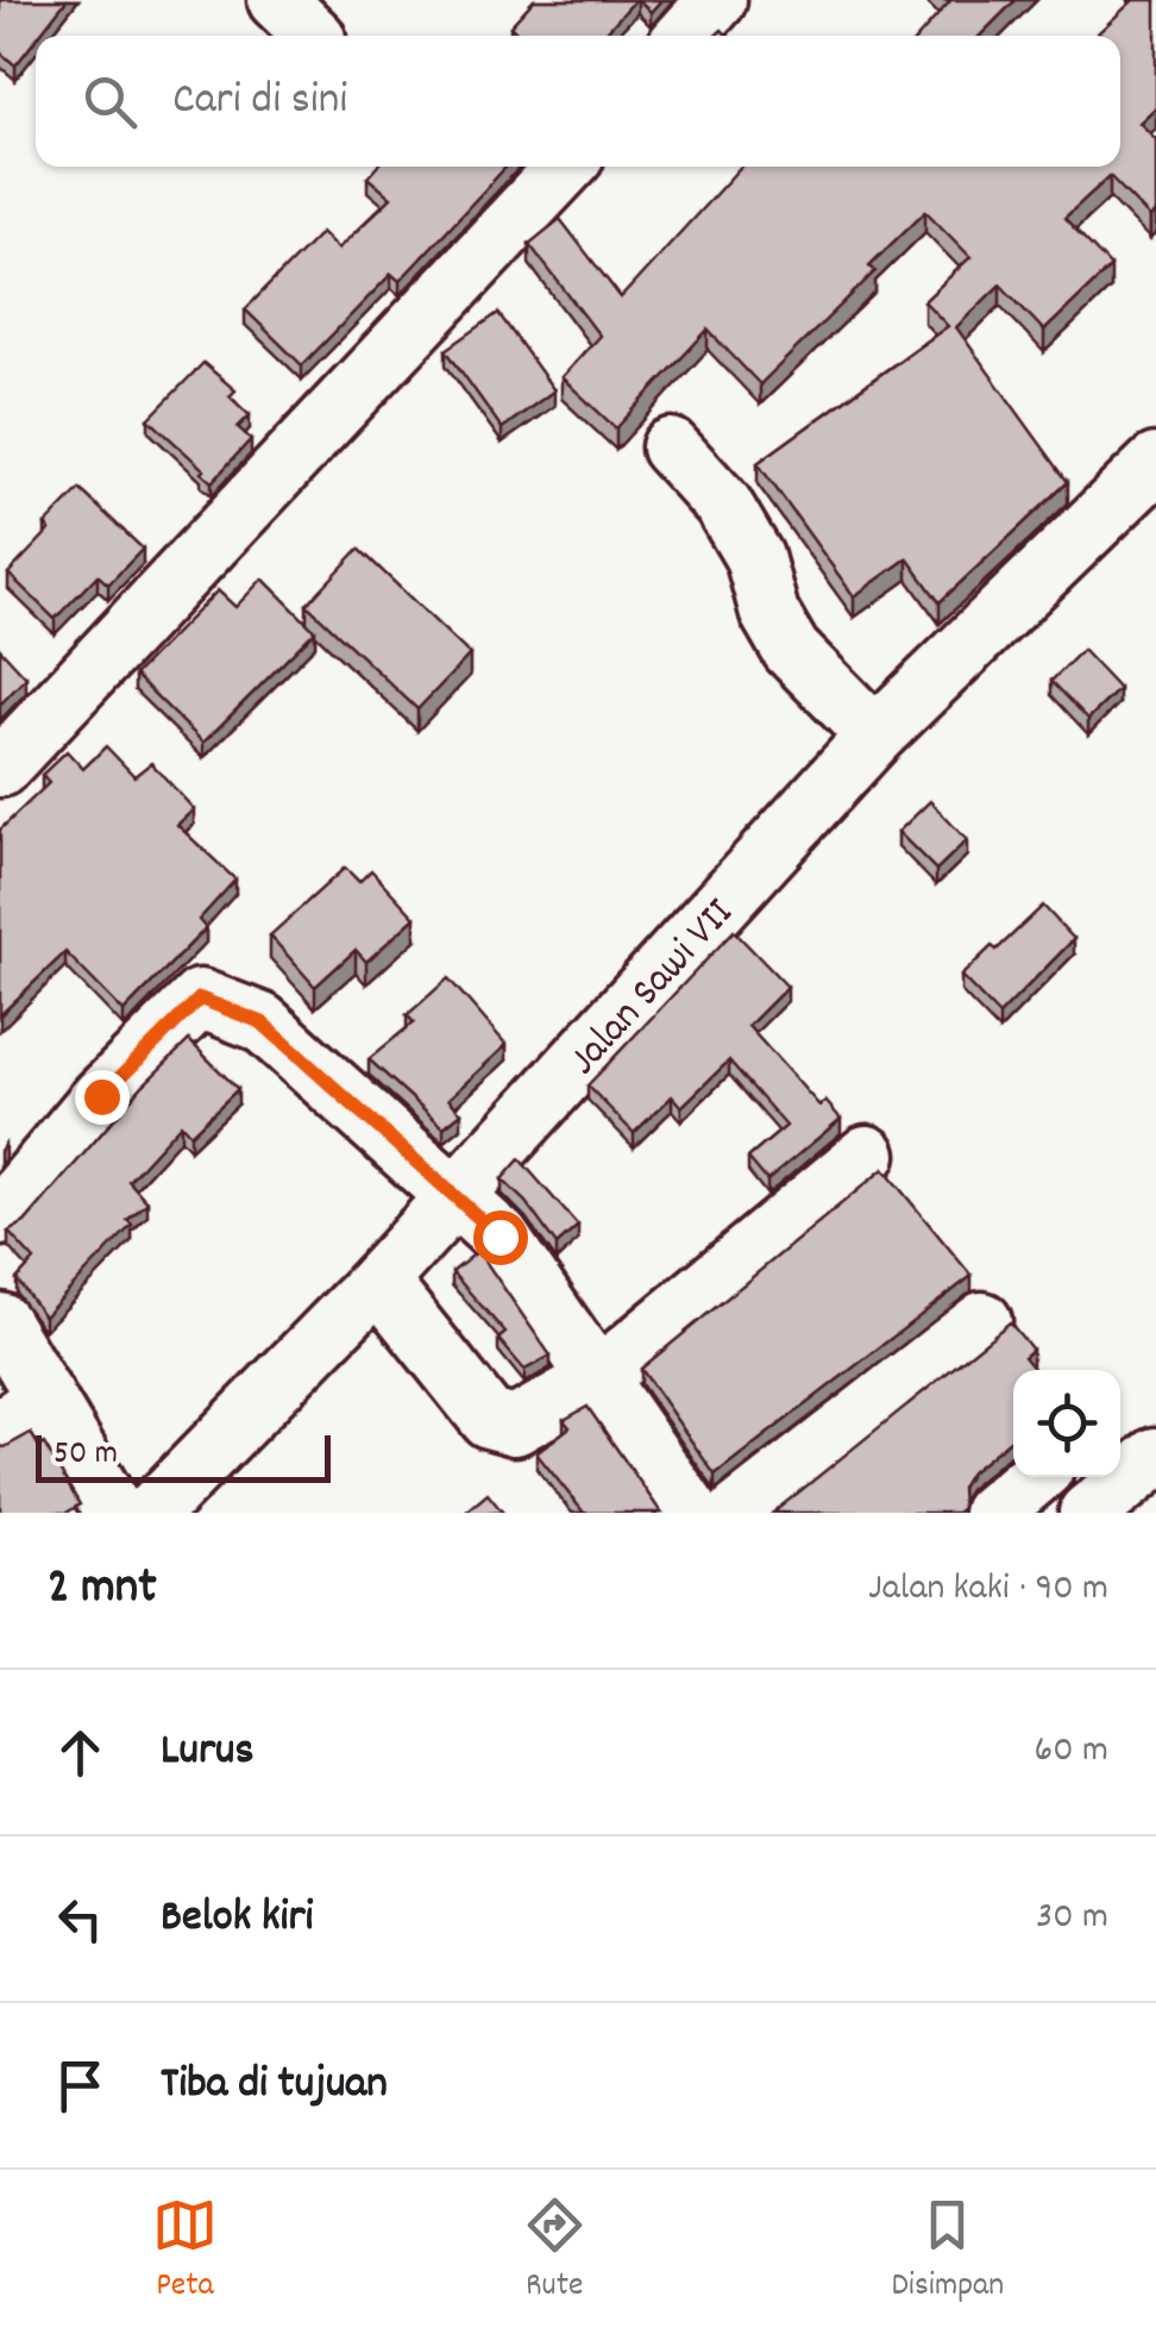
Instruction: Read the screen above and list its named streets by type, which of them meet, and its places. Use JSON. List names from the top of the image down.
{
  "streets": {
    "street": ["Jalan Sawi VII"]
  },
  "scale_bar": "50 m",
  "page": {
    "search": "Cari di sini",
    "scale": "50 m",
    "heading": ["2 mnt", "Jalan kaki · 90 m"],
    "list": [
      ["Lurus", "60 m"],
      ["Belok kiri", "30 m"],
      "Tiba di tujuan"
    ],
    "nav": ["Peta", "Rute", "Disimpan"]
  }
}
